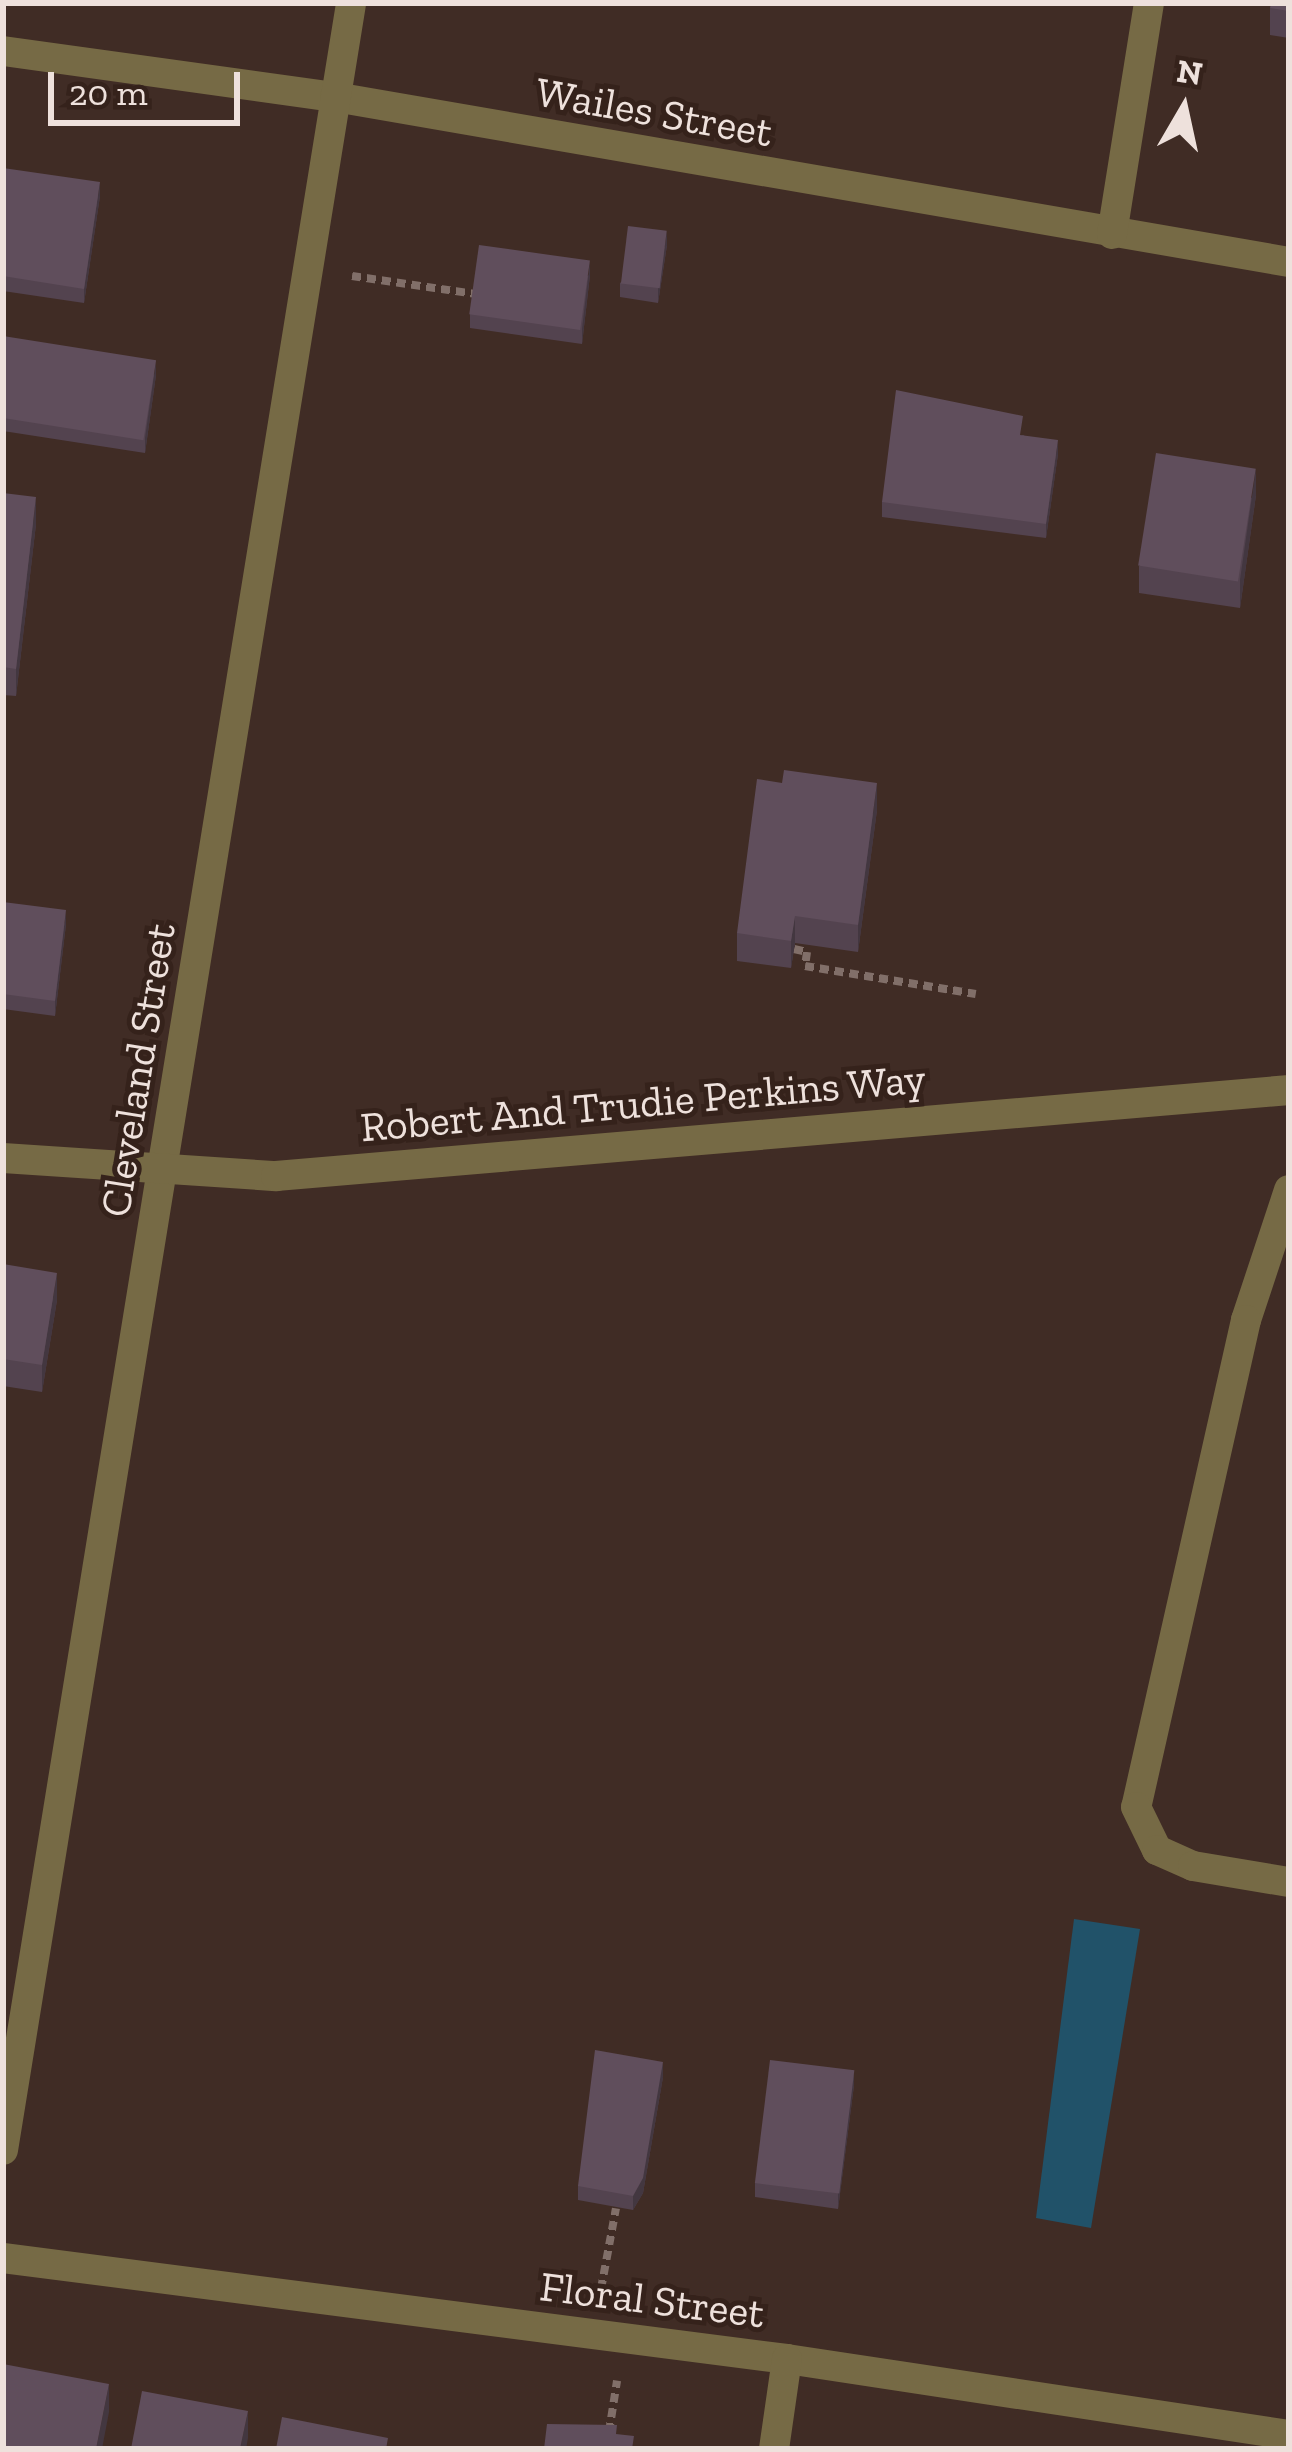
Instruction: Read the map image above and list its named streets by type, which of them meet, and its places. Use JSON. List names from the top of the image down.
{
  "streets": {
    "street": [
      "Wailes Street",
      "Cleveland Street",
      "Robert And Trudie Perkins Way",
      "Floral Street"
    ]
  },
  "crossings": [
    ["Wailes Street", "Cleveland Street"],
    ["Cleveland Street", "Robert And Trudie Perkins Way"]
  ],
  "scale_bar": "20 m",
  "north": "top"
}
